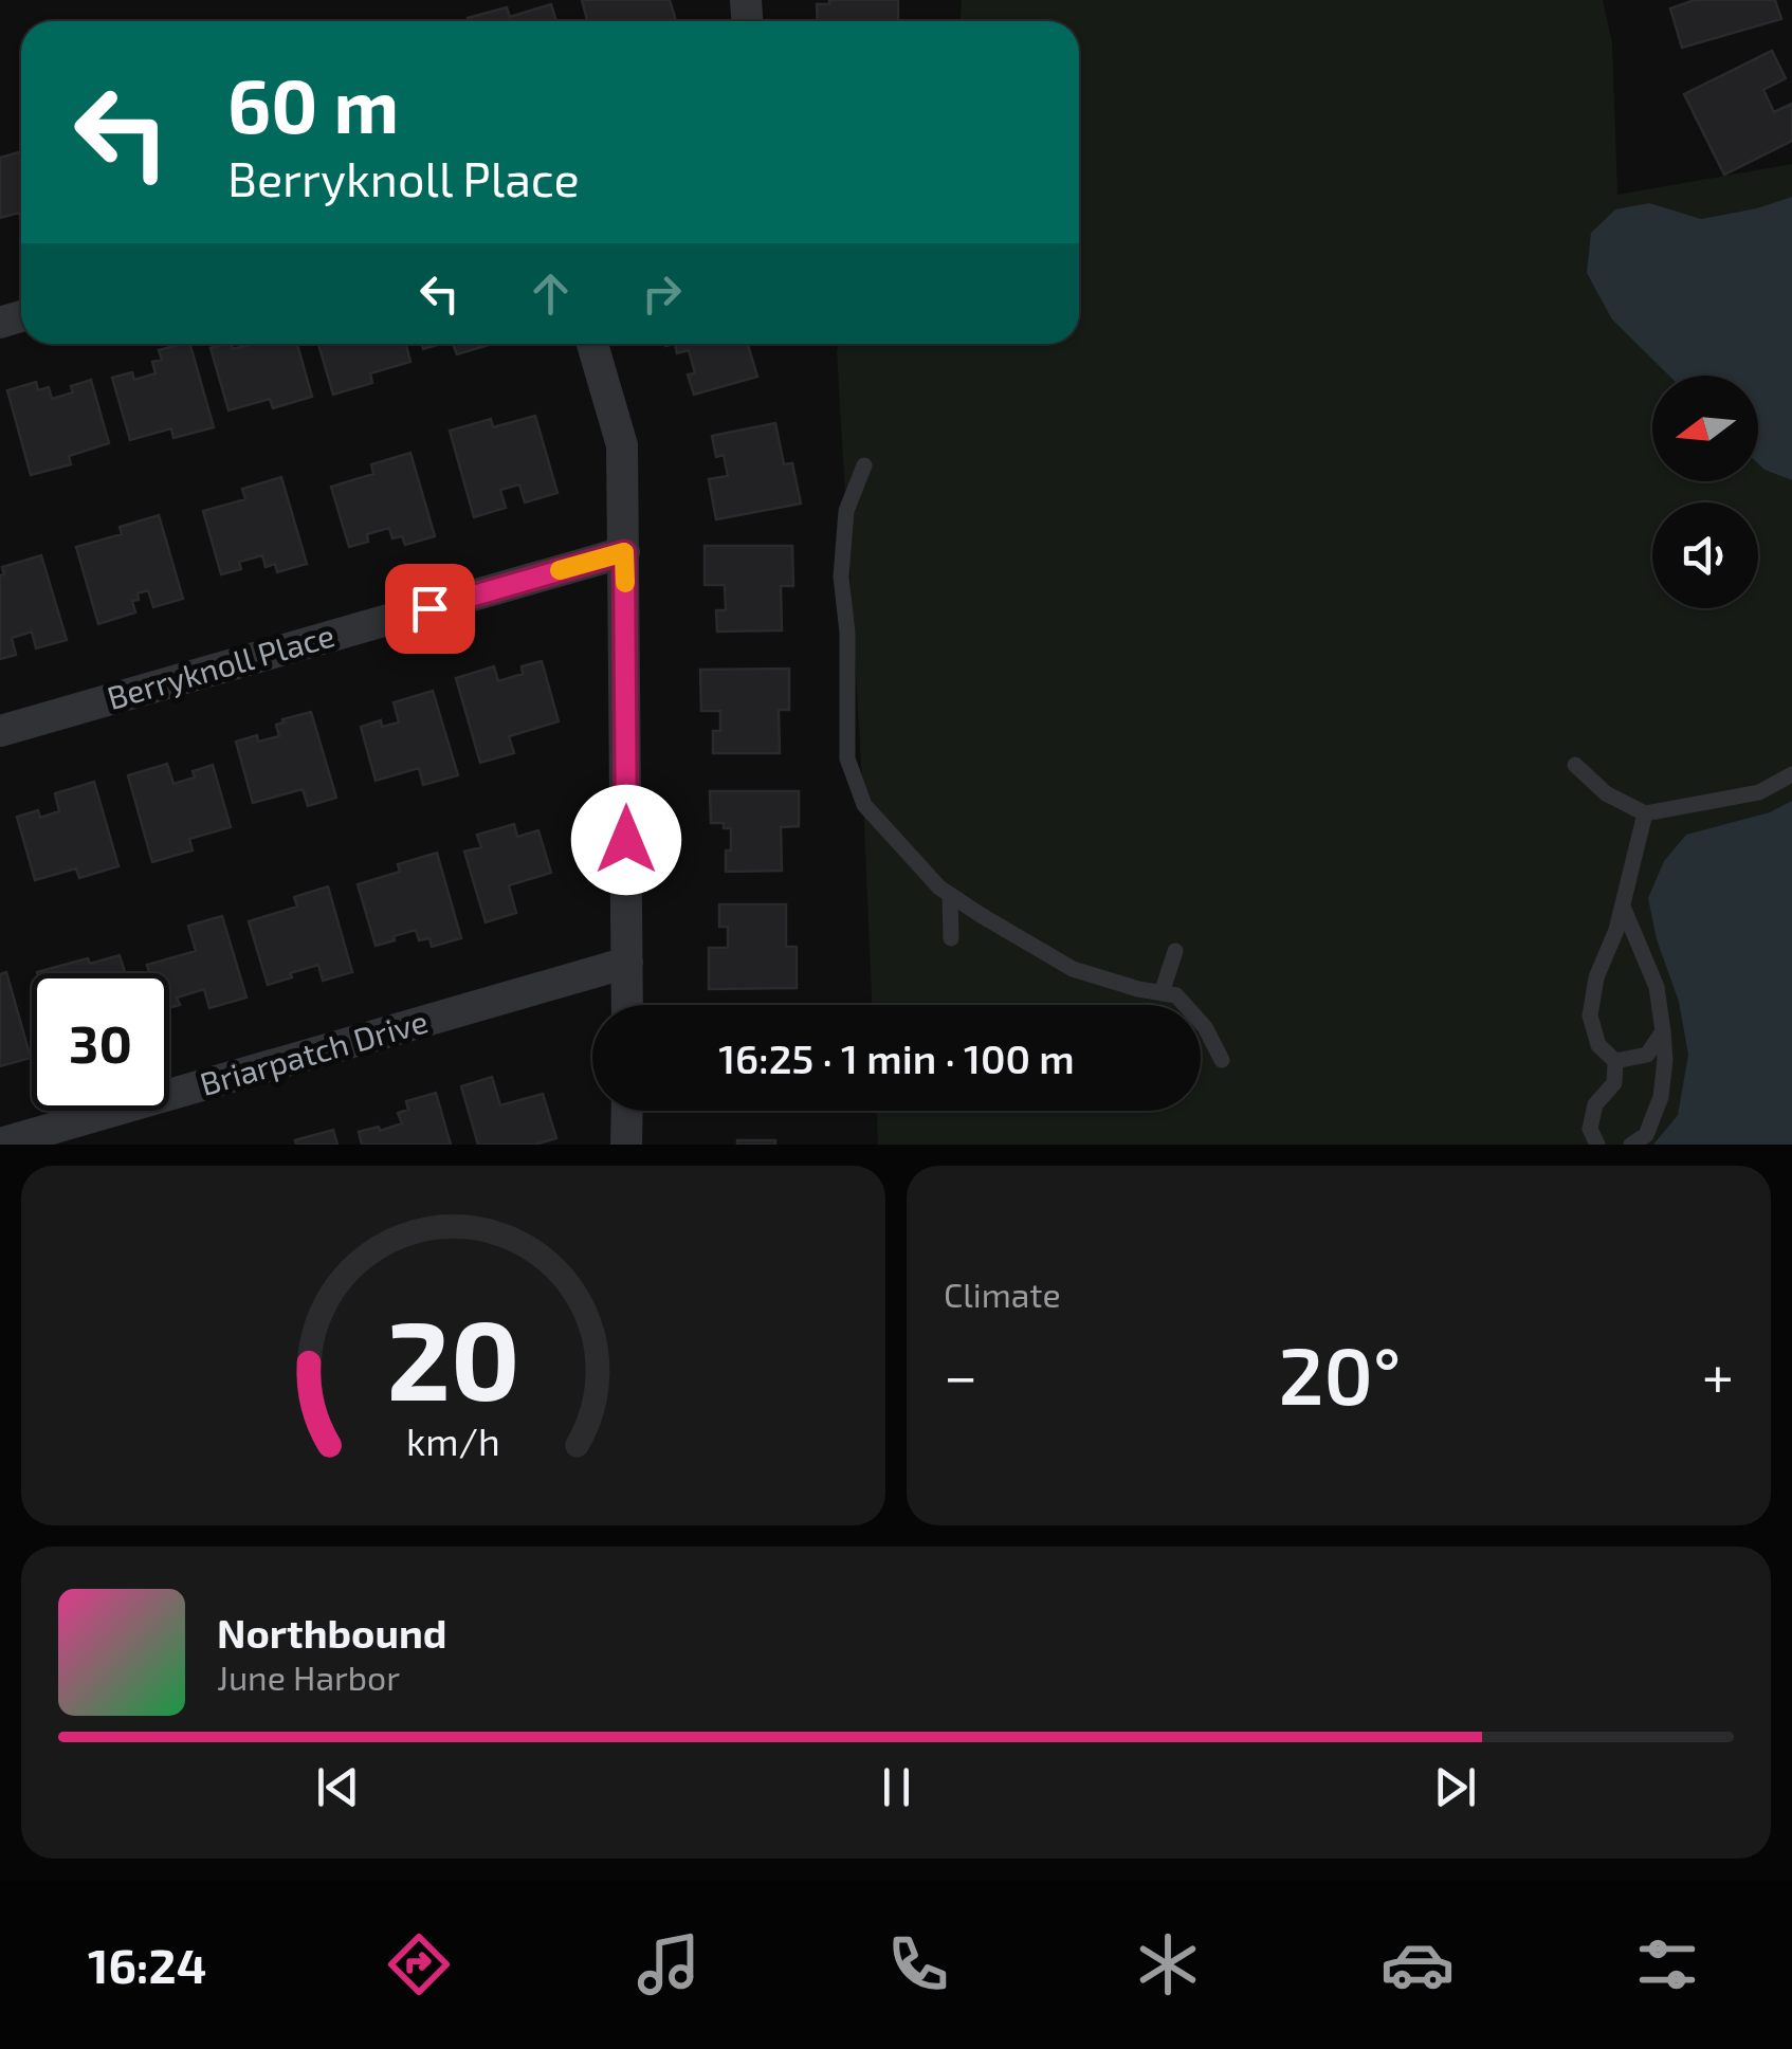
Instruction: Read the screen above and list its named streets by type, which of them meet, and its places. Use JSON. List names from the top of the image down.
{
  "streets": {
    "street": ["Berryknoll Place", "Briarpatch Drive"]
  },
  "north": "left",
  "page": {
    "turn": ["60 m", "Berryknoll Place"],
    "limit": "30",
    "trip": "16:25 · 1 min · 100 m",
    "tile": "Climate",
    "heat": ["−", "20°", "+"],
    "song": ["Northbound", "June Harbor"],
    "tabs": "16:24",
    "gauge": ["20", "km/h"]
  }
}
